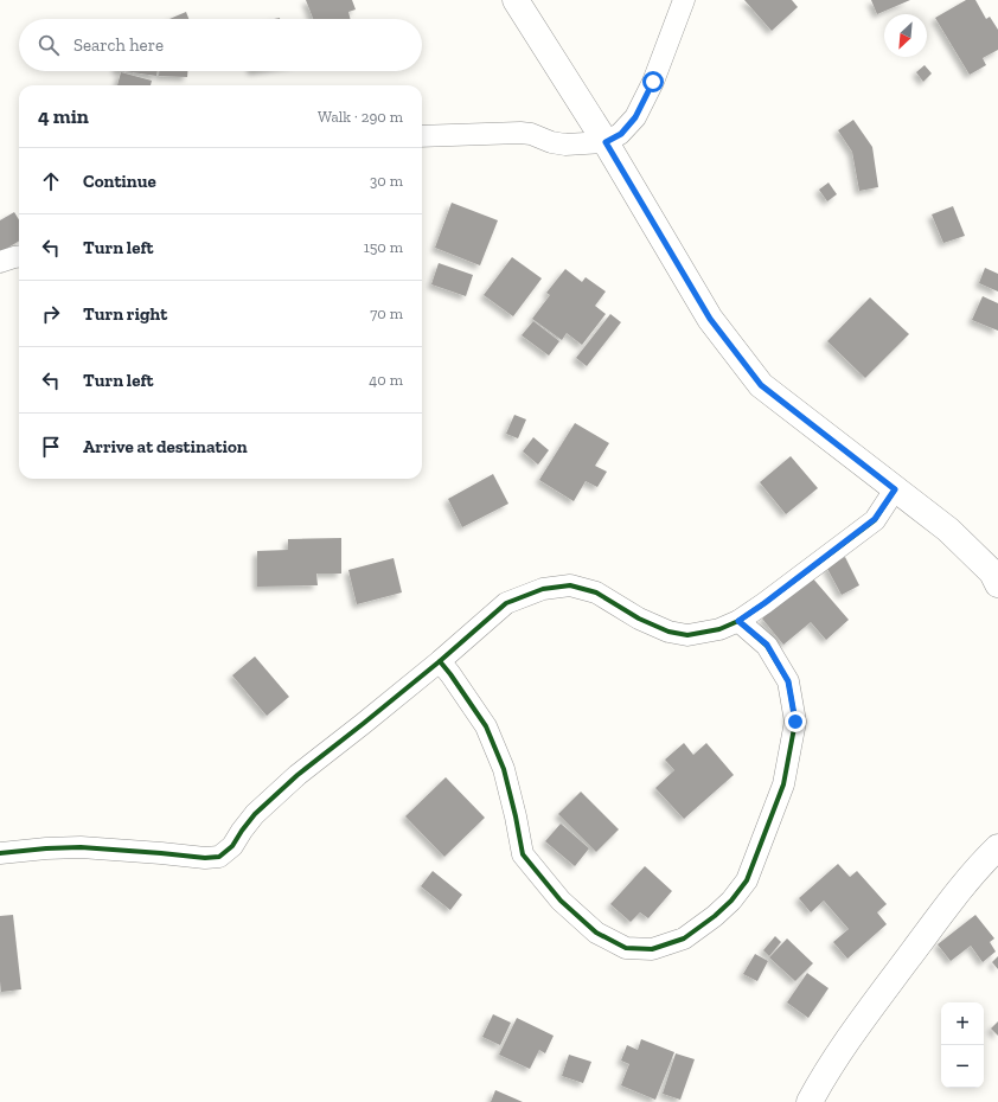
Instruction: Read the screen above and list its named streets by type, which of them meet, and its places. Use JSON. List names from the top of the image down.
{
  "north": "bottom left",
  "page": {
    "search": "Search here",
    "heading": ["4 min", "Walk · 290 m"],
    "list": [
      ["Continue", "30 m"],
      ["Turn left", "150 m"],
      ["Turn right", "70 m"],
      ["Turn left", "40 m"],
      "Arrive at destination"
    ],
    "map_buttons": ["+", "−"]
  }
}
